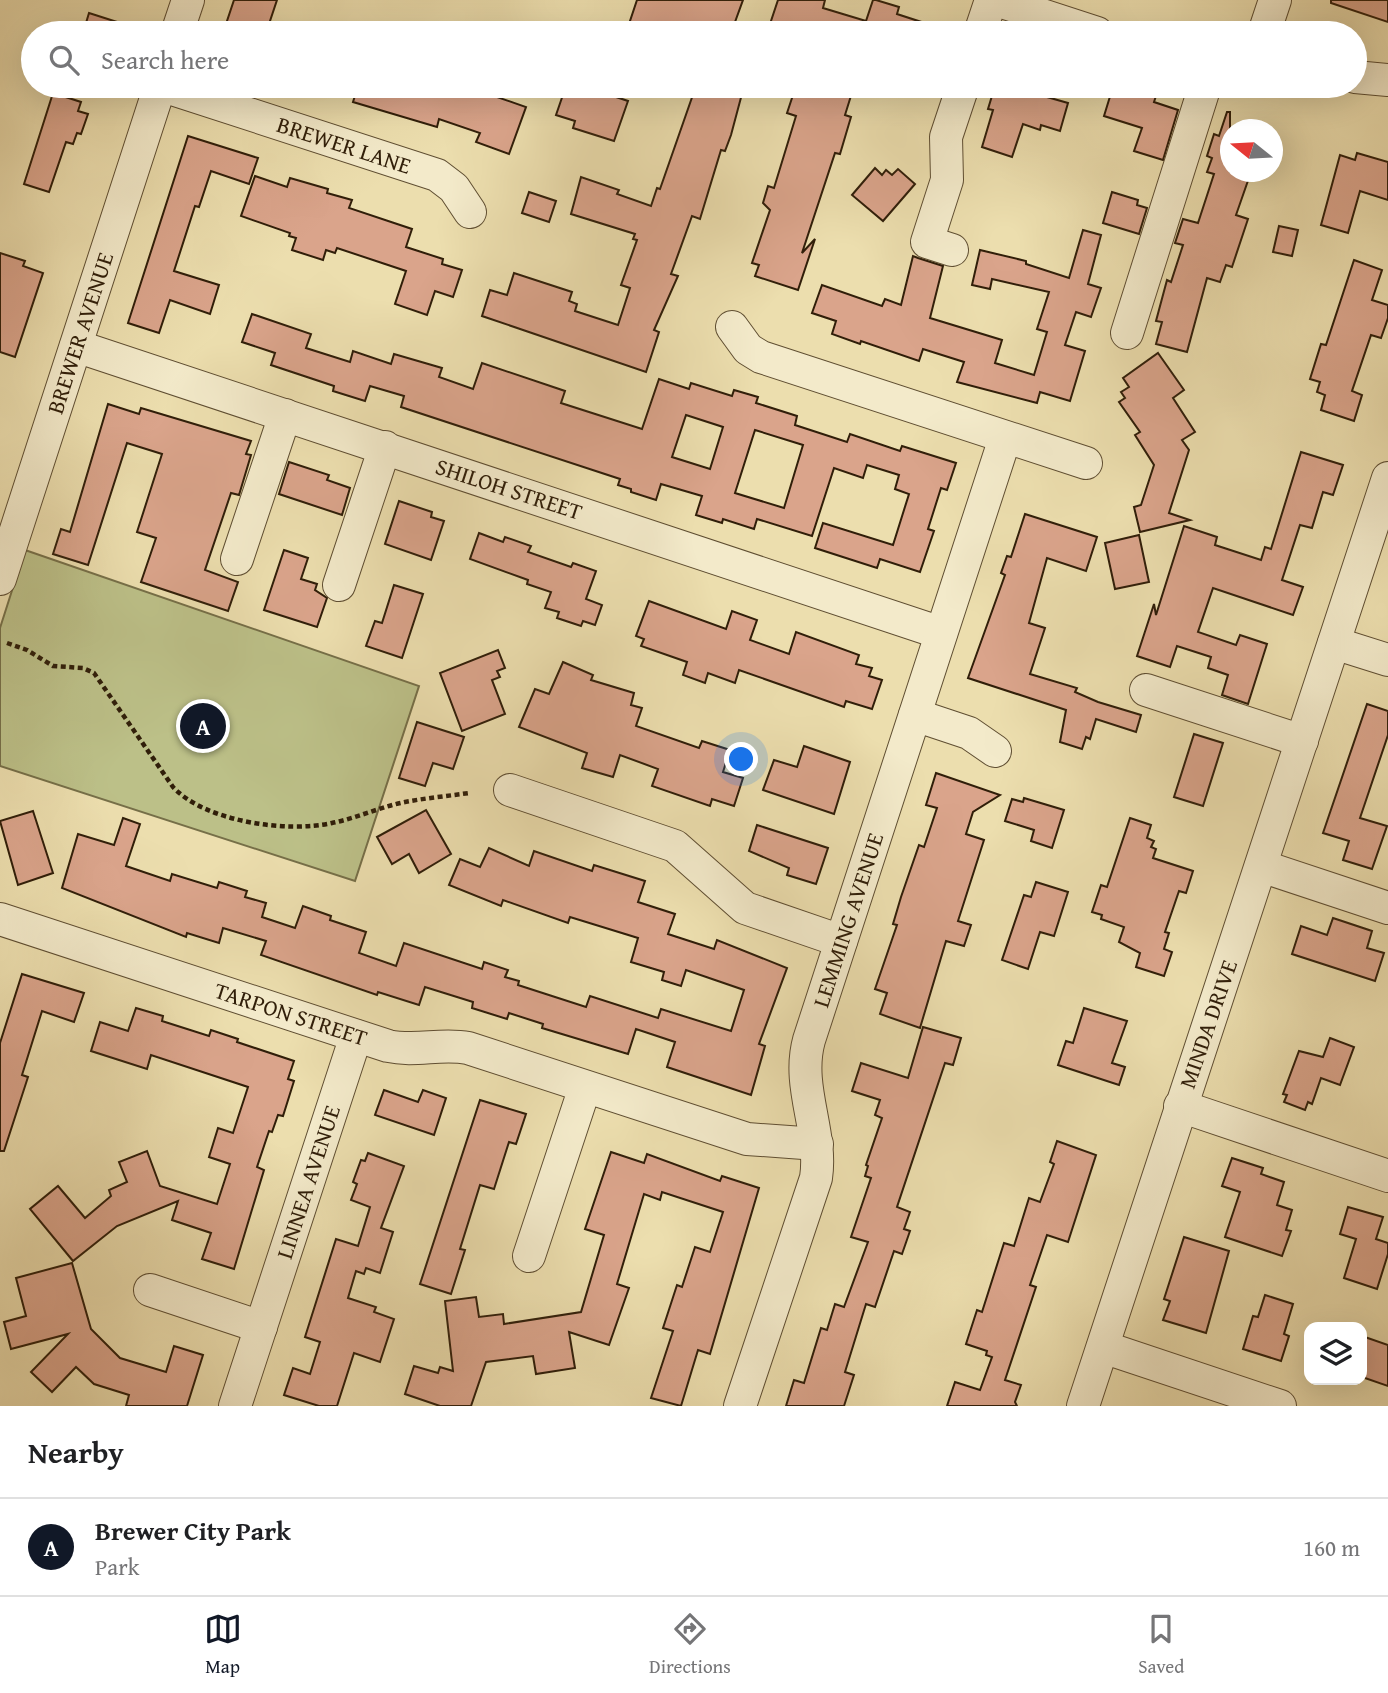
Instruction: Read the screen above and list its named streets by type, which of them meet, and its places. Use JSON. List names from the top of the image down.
{
  "streets": {
    "street": [
      "BREWER LANE",
      "BREWER AVENUE",
      "SHILOH STREET",
      "LEMMING AVENUE",
      "TARPON STREET",
      "MINDA DRIVE",
      "LINNEA AVENUE"
    ]
  },
  "crossings": [
    ["BREWER AVENUE", "SHILOH STREET"],
    ["SHILOH STREET", "LEMMING AVENUE"],
    ["LEMMING AVENUE", "TARPON STREET"],
    ["TARPON STREET", "LINNEA AVENUE"]
  ],
  "north": "left",
  "page": {
    "search": "Search here",
    "pins": "A",
    "heading": "Nearby",
    "list": [
      {
        "mark": "A",
        "name": "Brewer City Park",
        "note": "Park",
        "value": "160 m"
      }
    ],
    "nav": ["Map", "Directions", "Saved"]
  }
}
